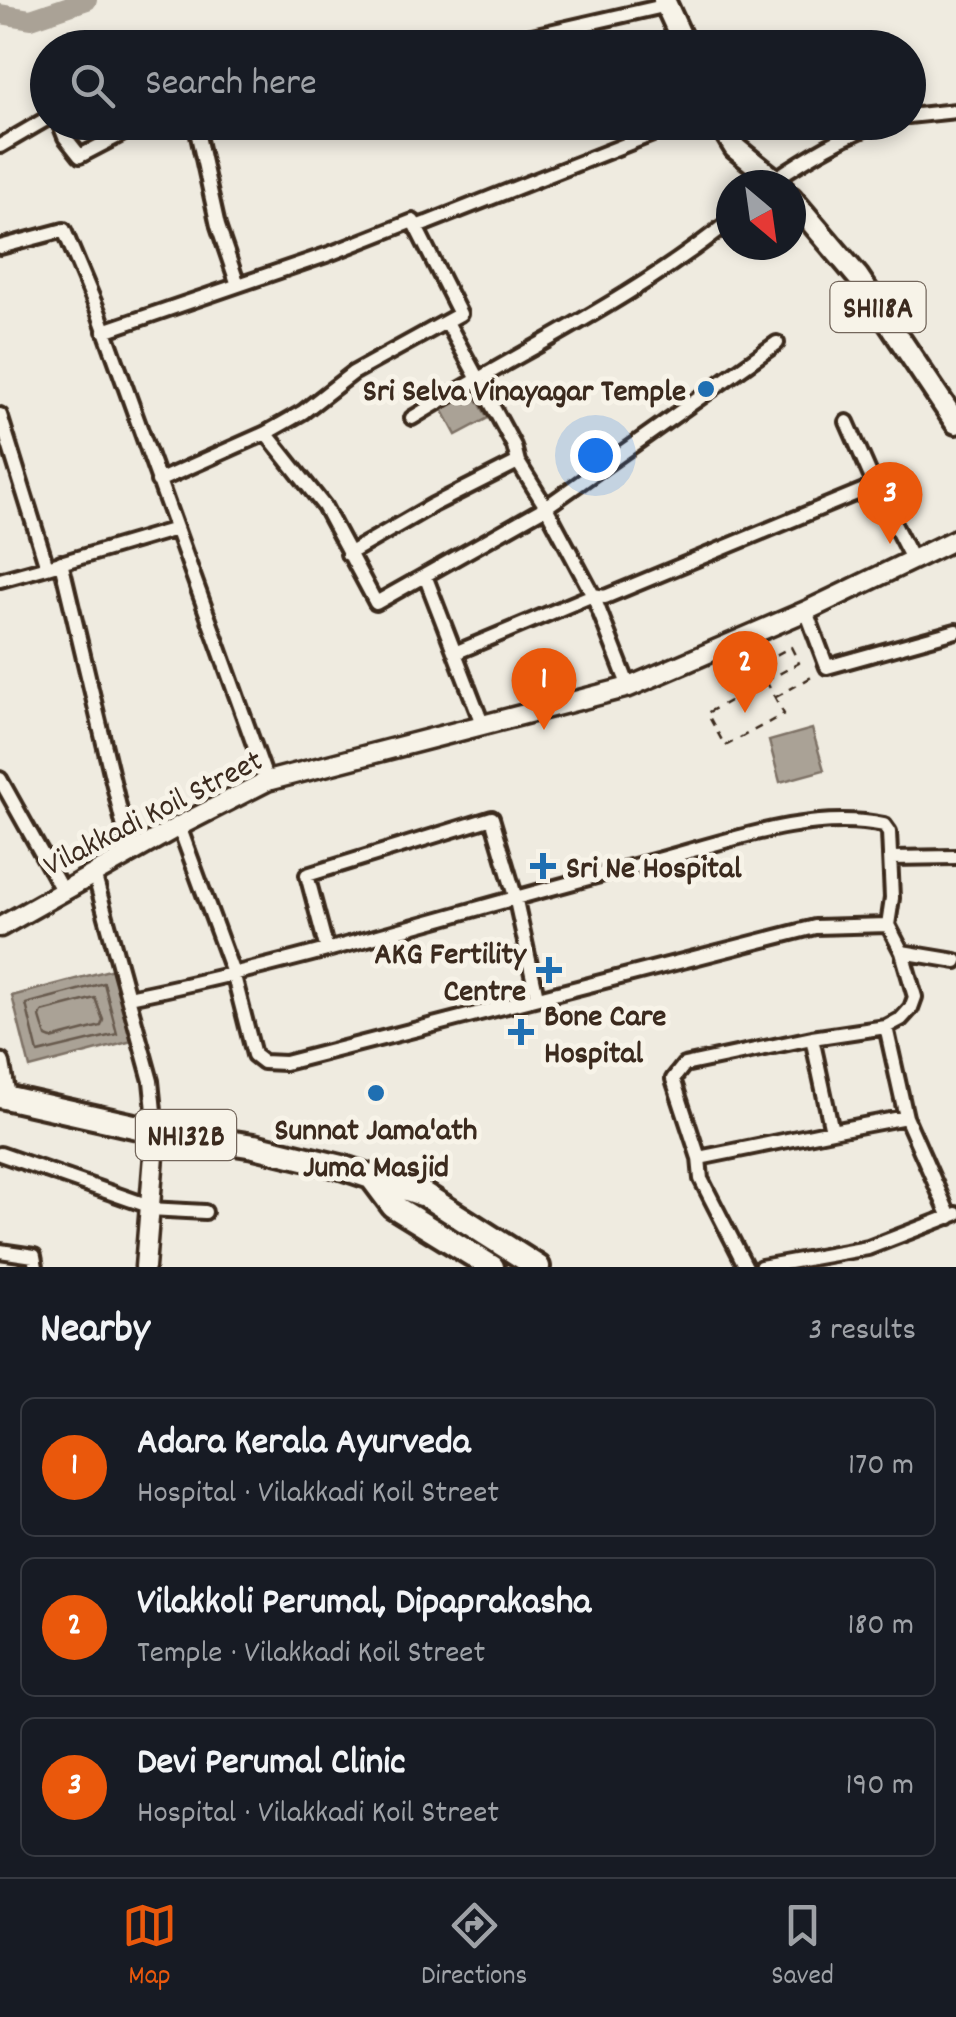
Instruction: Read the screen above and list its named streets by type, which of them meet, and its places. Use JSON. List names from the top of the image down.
{
  "streets": {
    "highway": ["NH132B"],
    "main road": ["SH118A"],
    "street": ["Vilakkadi Koil Street"]
  },
  "places": {
    "other": ["Sri Selva Vinayagar Temple", "Sunnat Jama'ath Juma Masjid"],
    "health": ["Sri Ne Hospital", "AKG Fertility Centre", "Bone Care Hospital"]
  },
  "north": "bottom right",
  "page": {
    "search": "Search here",
    "pins": ["3", "2", "1"],
    "heading": ["Nearby", "3 results"],
    "list": [
      {
        "mark": "1",
        "name": "Adara Kerala Ayurveda",
        "note": "Hospital · Vilakkadi Koil Street",
        "value": "170 m"
      },
      {
        "mark": "2",
        "name": "Vilakkoli Perumal, Dipaprakasha",
        "note": "Temple · Vilakkadi Koil Street",
        "value": "180 m"
      },
      {
        "mark": "3",
        "name": "Devi Perumal Clinic",
        "note": "Hospital · Vilakkadi Koil Street",
        "value": "190 m"
      }
    ],
    "nav": ["Map", "Directions", "Saved"]
  }
}
